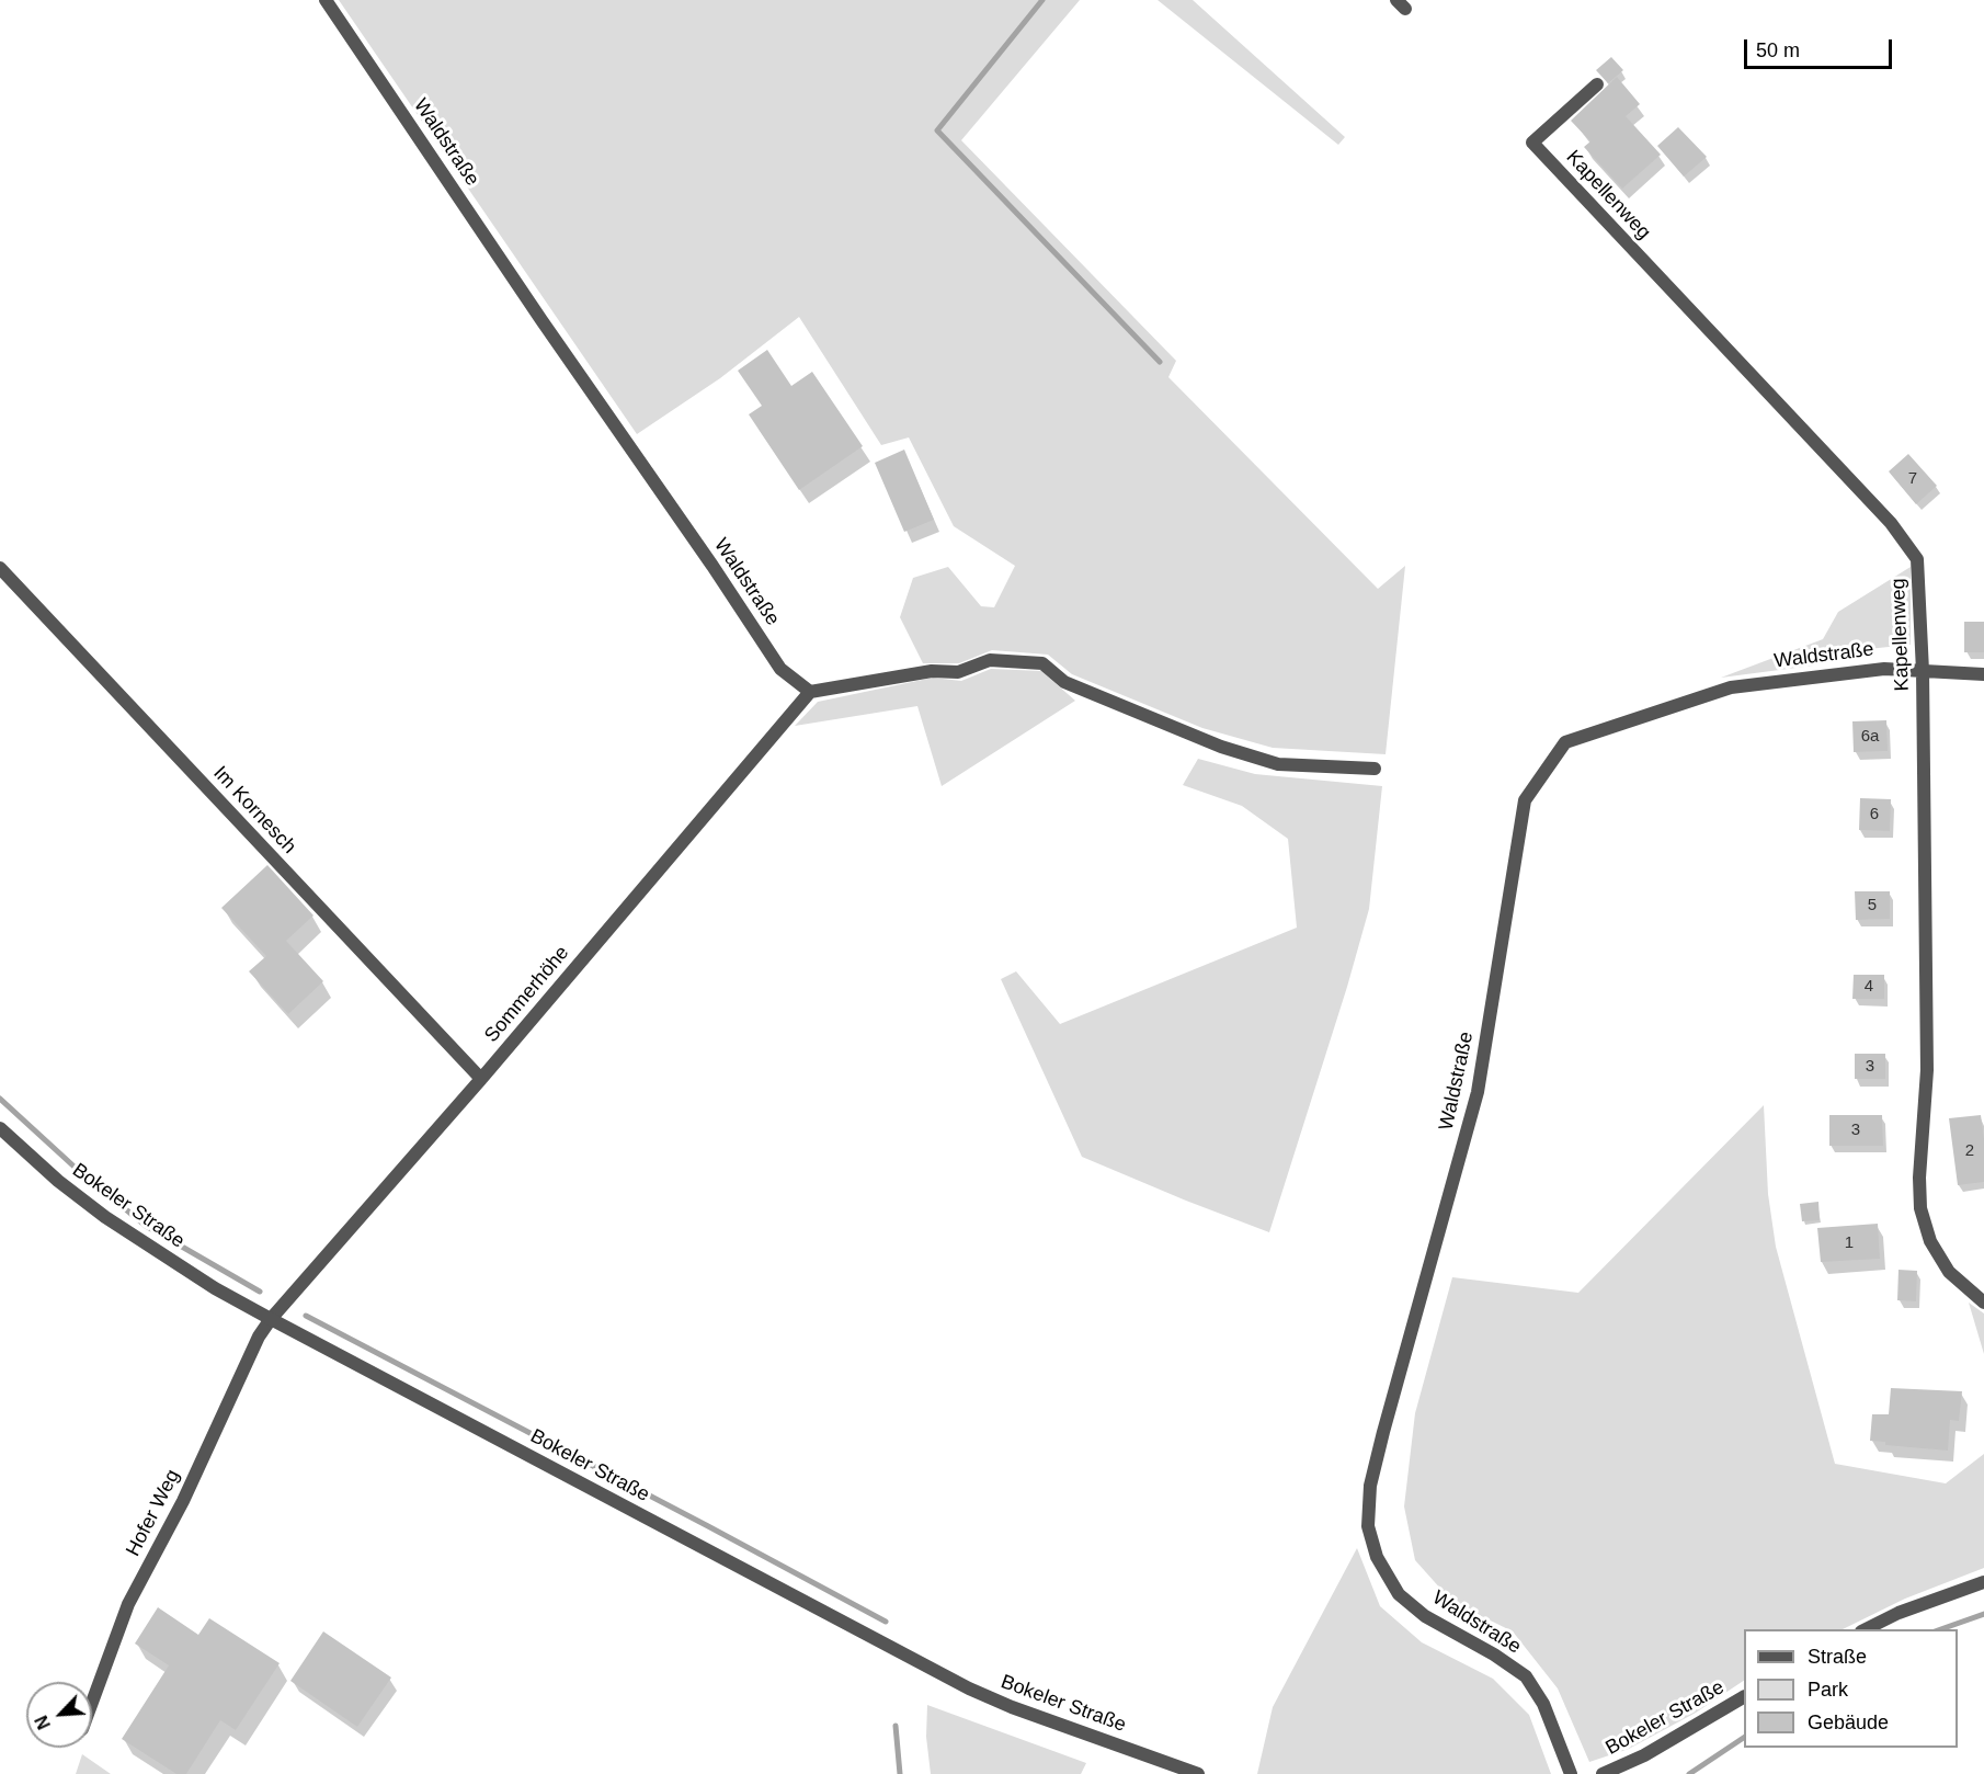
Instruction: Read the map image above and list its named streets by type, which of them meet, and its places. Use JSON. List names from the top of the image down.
{
  "streets": {
    "street": [
      "Waldstraße",
      "Kapellenweg",
      "Im Kornesch",
      "Sommerhöhe",
      "Bokeler Straße",
      "Hofer Weg"
    ]
  },
  "crossings": [
    ["Waldstraße", "Kapellenweg"],
    ["Waldstraße", "Sommerhöhe"],
    ["Im Kornesch", "Sommerhöhe"],
    ["Sommerhöhe", "Bokeler Straße"],
    ["Sommerhöhe", "Hofer Weg"],
    ["Bokeler Straße", "Hofer Weg"]
  ],
  "house_numbers": [
    "7",
    "6a",
    "6",
    "5",
    "4",
    "3",
    "3",
    "2",
    "1"
  ],
  "legend": ["Straße", "Park", "Gebäude"],
  "scale_bar": "50 m",
  "north": "bottom left"
}
